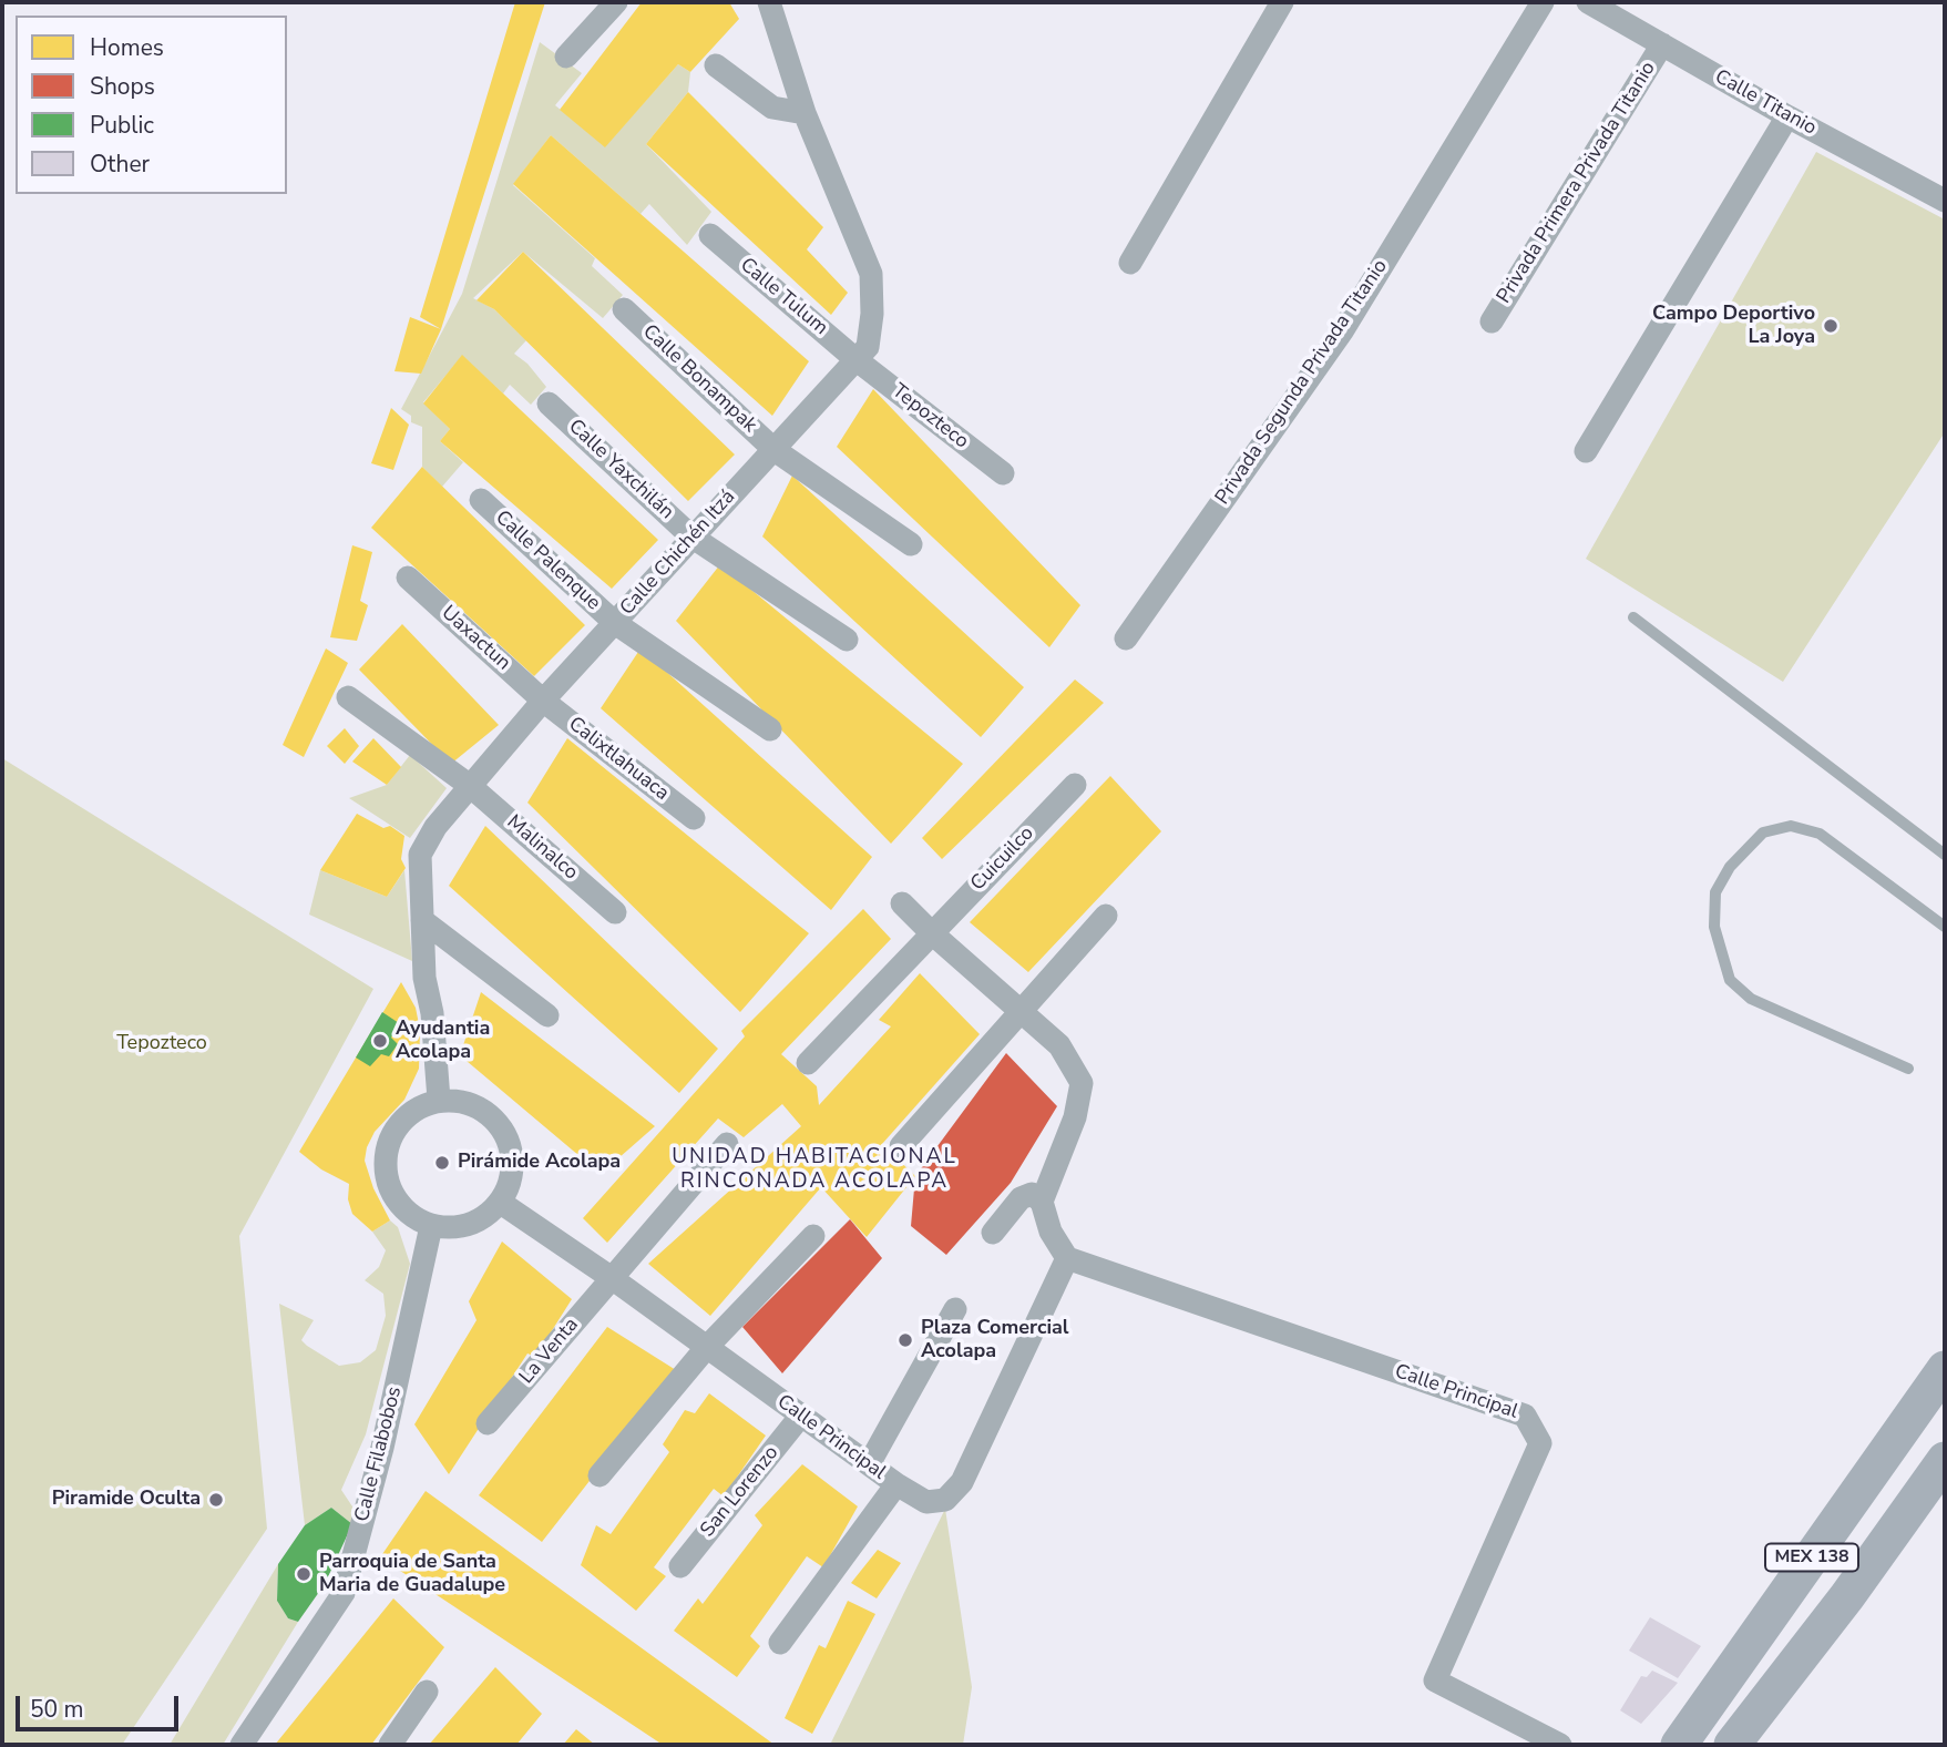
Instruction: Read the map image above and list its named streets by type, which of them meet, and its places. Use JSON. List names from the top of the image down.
{
  "streets": {
    "main road": ["MEX 138"],
    "street": [
      "Calle Titanio",
      "Privada Primera Privada Titanio",
      "Calle Tulum",
      "Calle Bonampak",
      "Privada Segunda Privada Titanio",
      "Tepozteco",
      "Calle Yaxchilán",
      "Calle Chichén Itzá",
      "Calle Palenque",
      "Uaxactun",
      "Calixtlahuaca",
      "Malinalco",
      "Cuicuilco",
      "La Venta",
      "Calle Principal",
      "Calle Filabobos",
      "San Lorenzo"
    ]
  },
  "crossings": [
    ["Calle Titanio", "Privada Primera Privada Titanio"],
    ["Calle Tulum", "Tepozteco"],
    ["Calle Tulum", "Calle Chichén Itzá"],
    ["Calle Bonampak", "Calle Chichén Itzá"],
    ["Tepozteco", "Calle Chichén Itzá"],
    ["Calle Yaxchilán", "Calle Chichén Itzá"],
    ["Calle Chichén Itzá", "Calle Palenque"],
    ["Calle Chichén Itzá", "Uaxactun"],
    ["Calle Chichén Itzá", "Calixtlahuaca"],
    ["Calle Chichén Itzá", "Malinalco"],
    ["Calle Chichén Itzá", "Calle Principal"],
    ["Calle Chichén Itzá", "Calle Filabobos"],
    ["Uaxactun", "Calixtlahuaca"],
    ["La Venta", "Calle Principal"],
    ["Calle Principal", "Calle Filabobos"],
    ["Calle Principal", "San Lorenzo"]
  ],
  "districts": ["UNIDAD HABITACIONAL RINCONADA ACOLAPA"],
  "parks": ["Tepozteco"],
  "places": [
    "Campo Deportivo La Joya",
    "Ayudantia Acolapa",
    "Pirámide Acolapa",
    "Plaza Comercial Acolapa",
    "Piramide Oculta",
    "Parroquia de Santa Maria de Guadalupe"
  ],
  "legend": [
    "Homes",
    "Shops",
    "Public",
    "Other"
  ],
  "scale_bar": "50 m"
}
